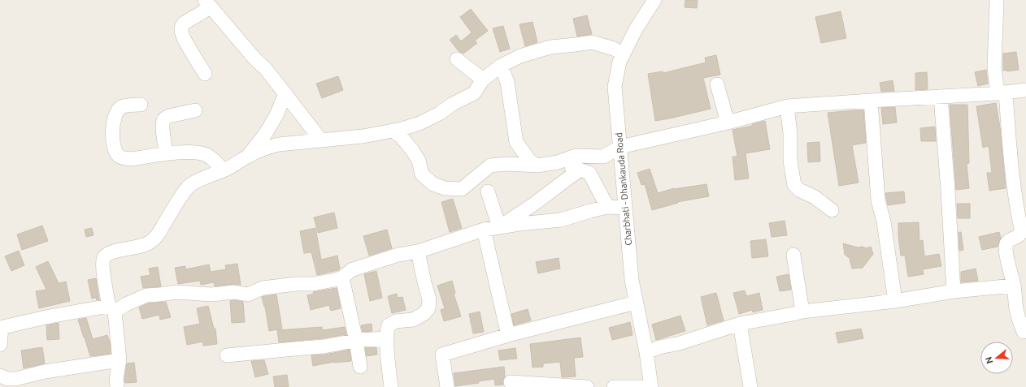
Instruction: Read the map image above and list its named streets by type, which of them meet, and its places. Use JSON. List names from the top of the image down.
{
  "streets": {
    "street": ["Charbhati - Dhankauda Road"]
  },
  "north": "left"
}
